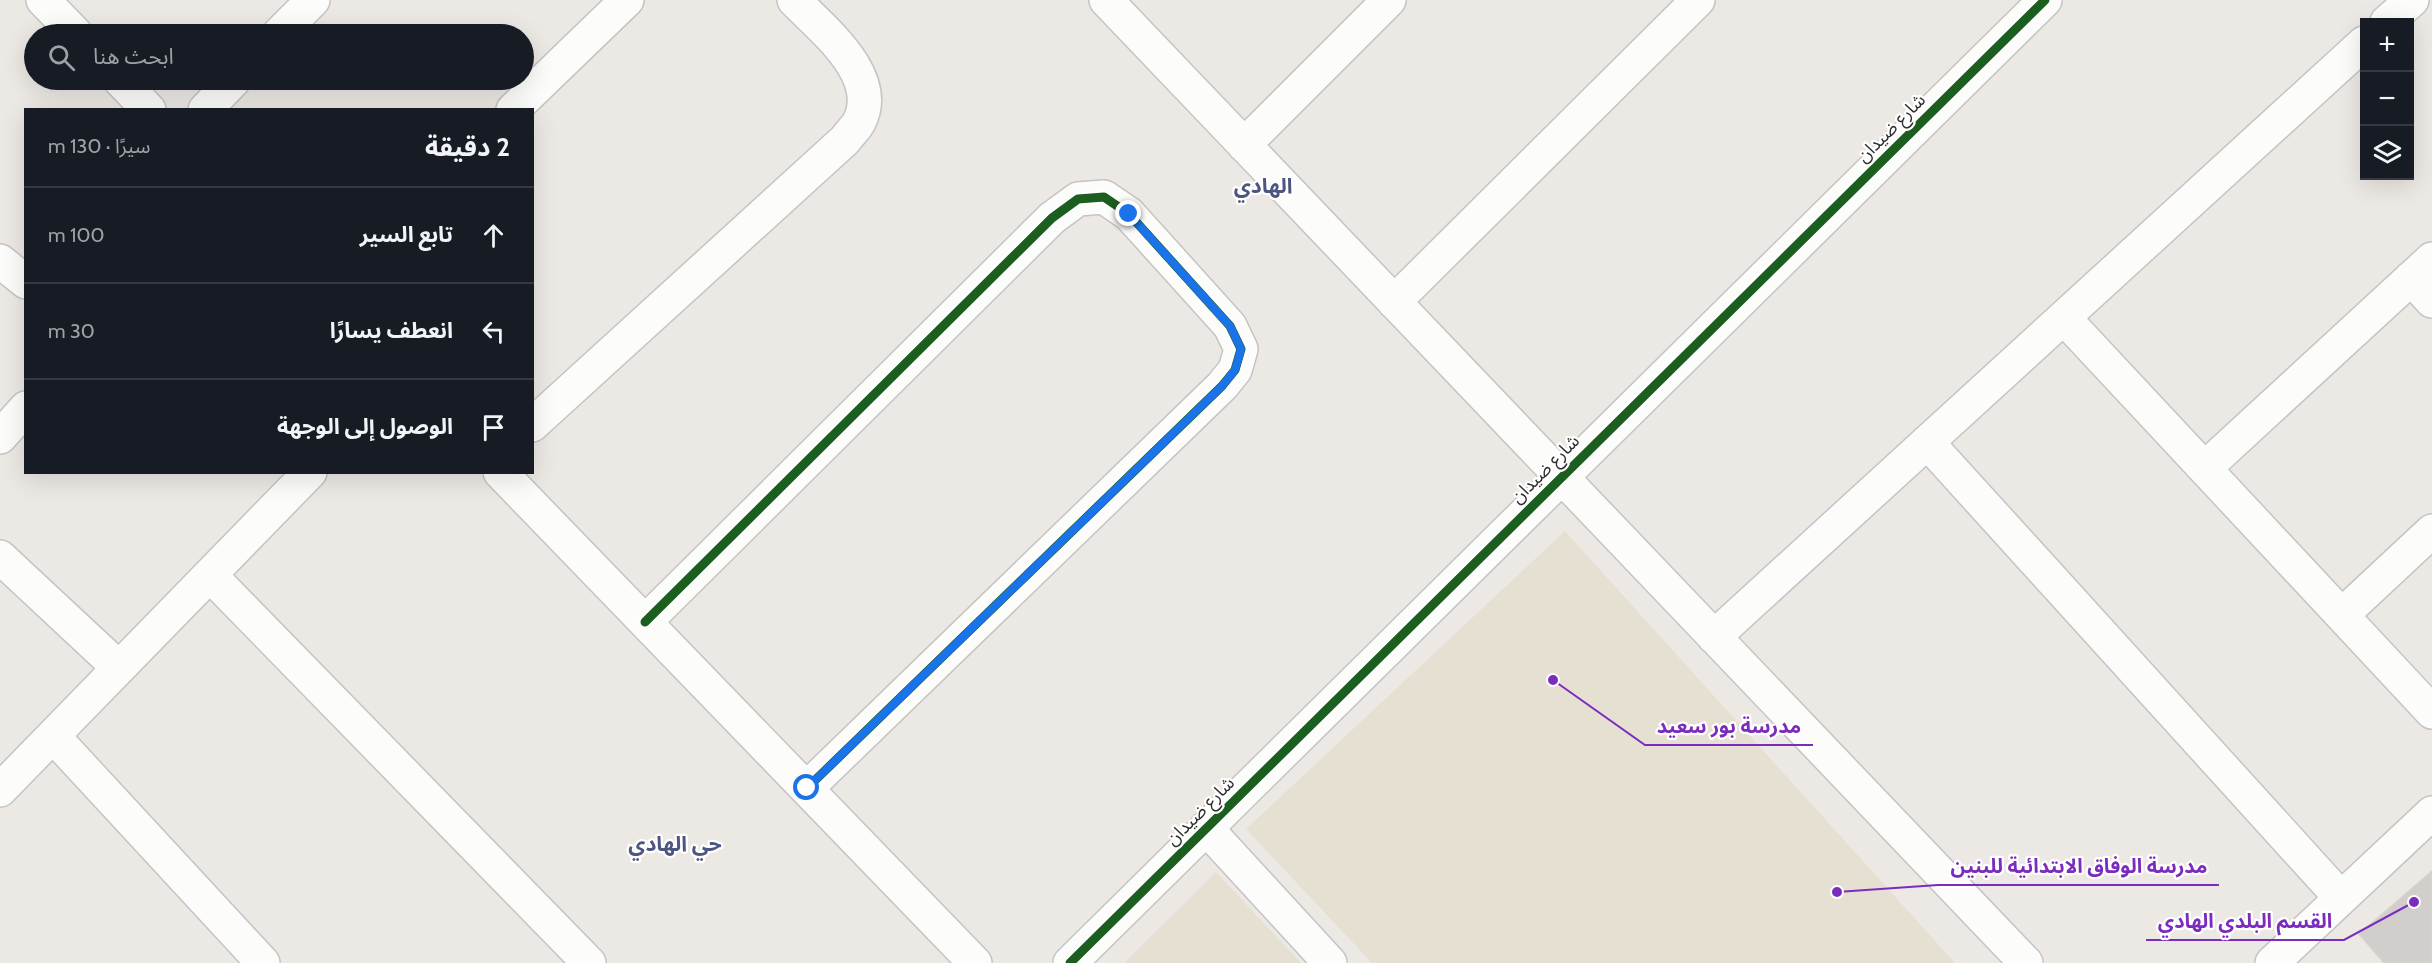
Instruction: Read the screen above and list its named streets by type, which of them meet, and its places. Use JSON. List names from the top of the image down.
{
  "streets": {
    "street": ["شارع ضيدان"]
  },
  "districts": ["الهادي", "حي الهادي"],
  "places": ["مدرسة بور سعيد", "مدرسة الوفاق الابتدائية للبنين", "القسم البلدي الهادي"],
  "page": {
    "map_buttons": ["+", "−"],
    "search": "ابحث هنا",
    "heading": ["2 دقيقة", "سيرًا · 130 m"],
    "list": [
      ["تابع السير", "100 m"],
      ["انعطف يسارًا", "30 m"],
      "الوصول إلى الوجهة"
    ]
  }
}
